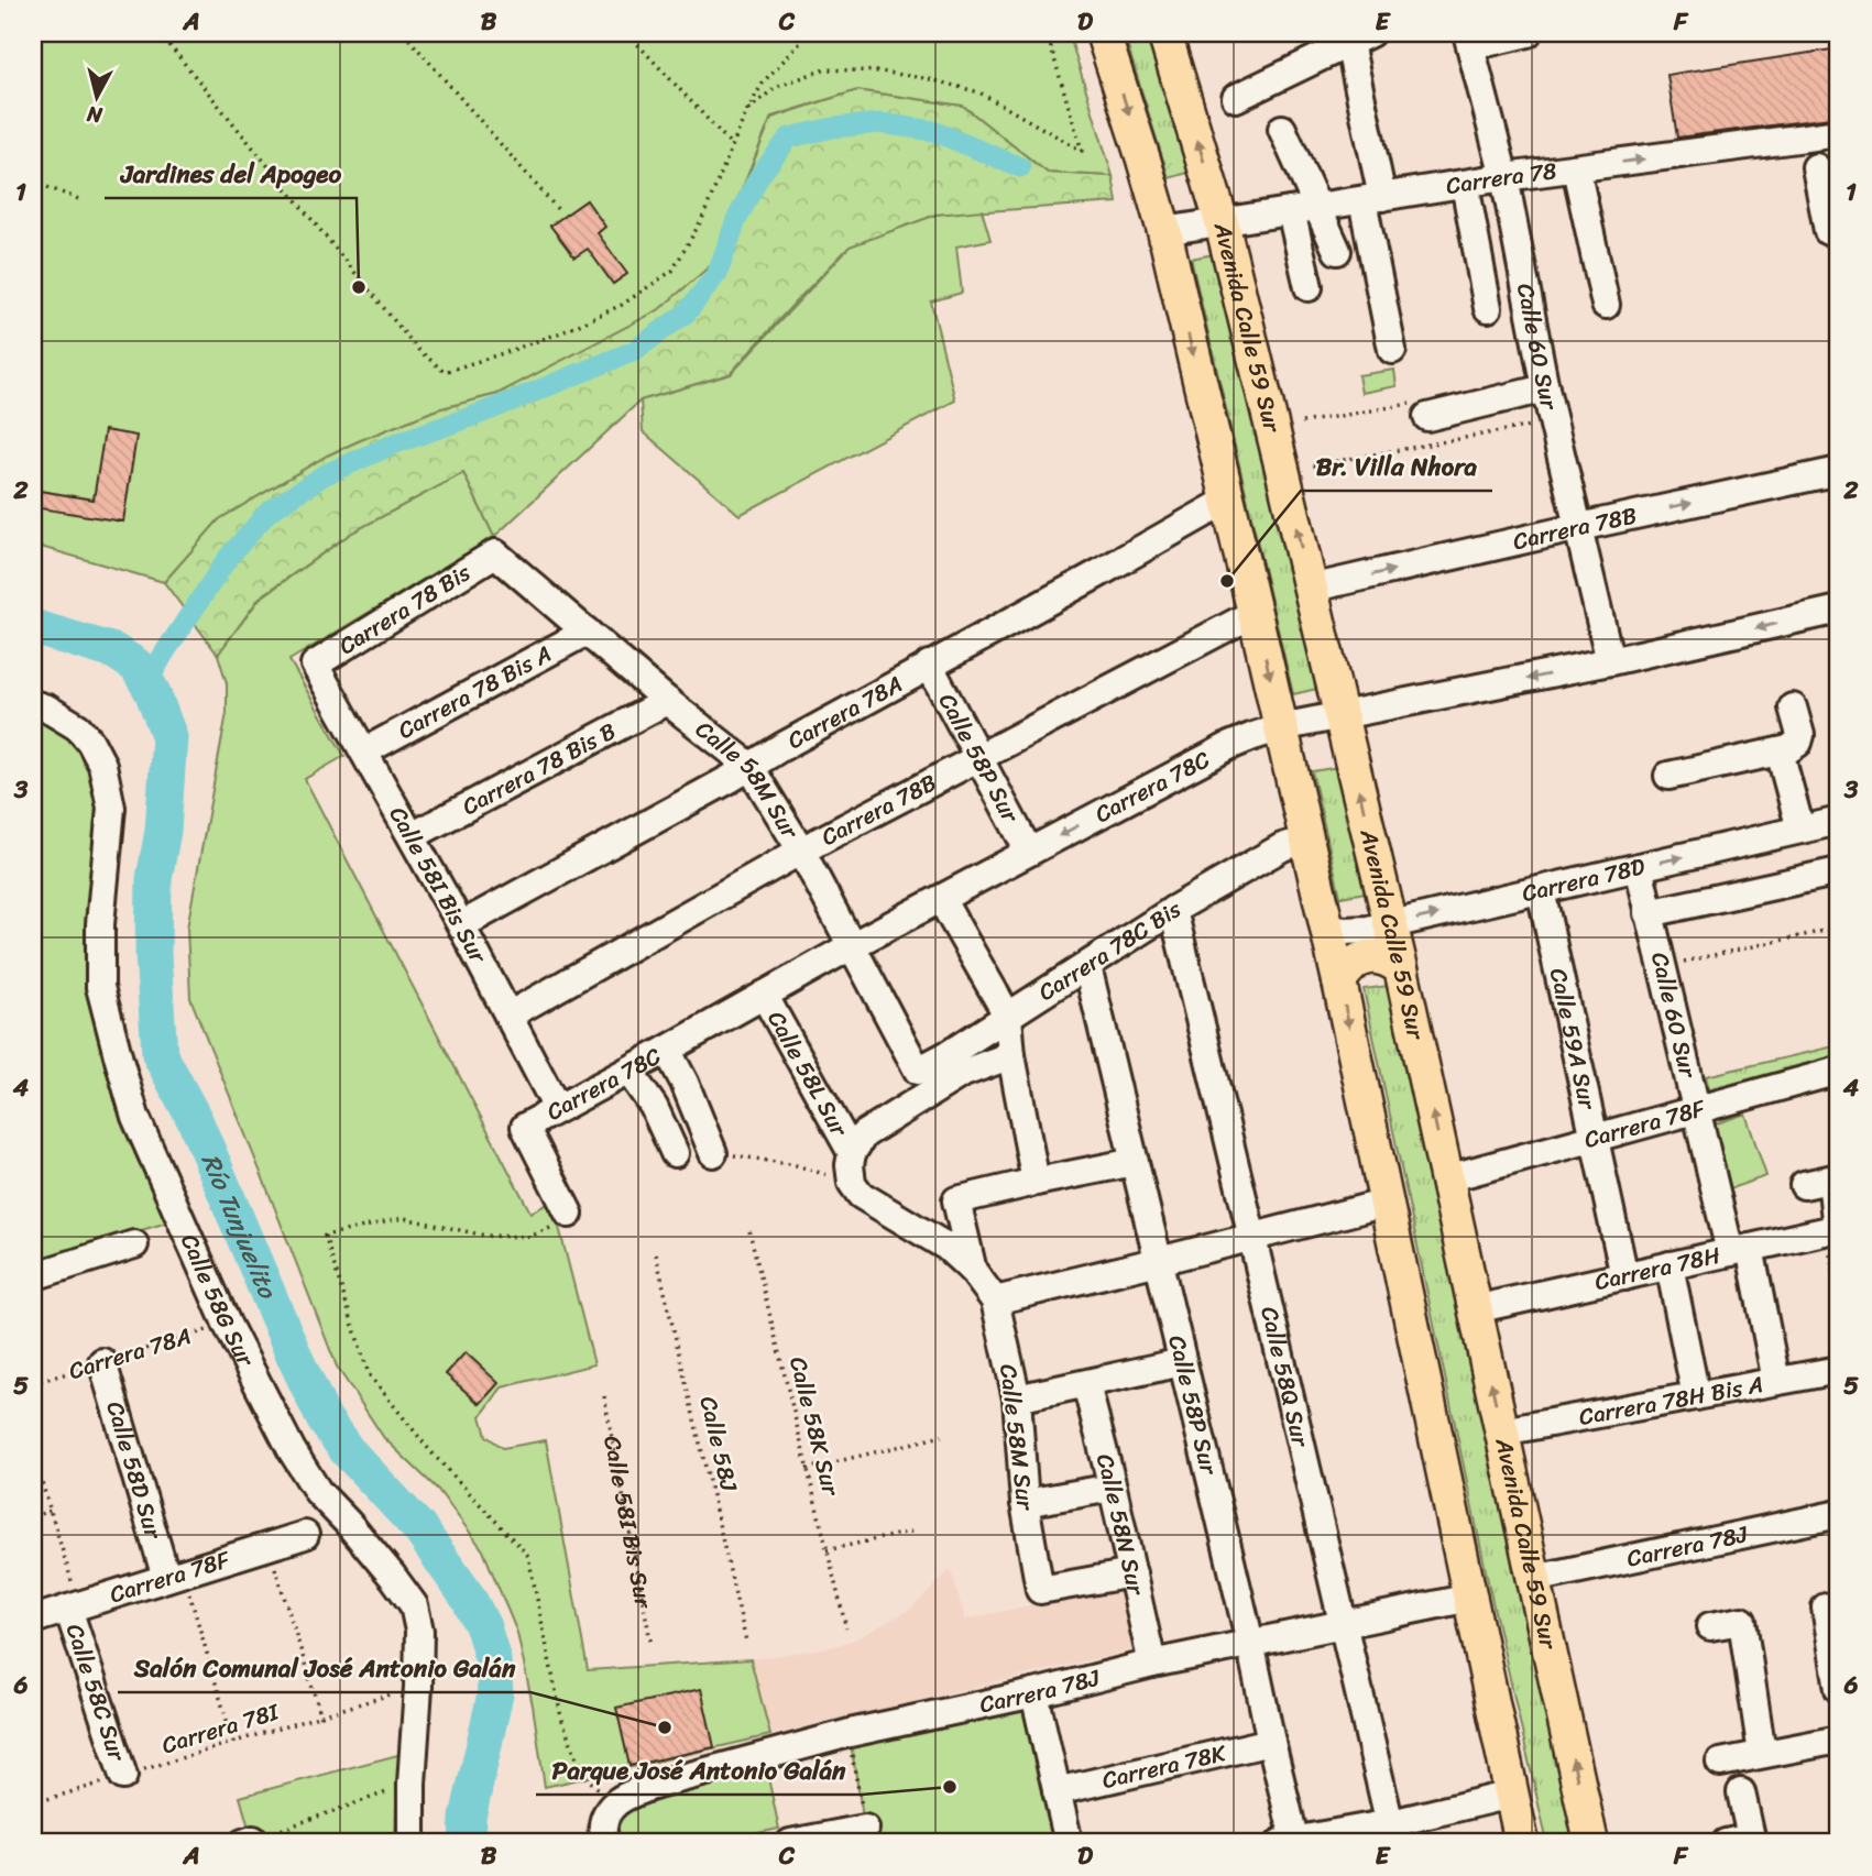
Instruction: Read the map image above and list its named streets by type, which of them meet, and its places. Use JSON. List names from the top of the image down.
{
  "streets": {
    "main road": ["Avenida Calle 59 Sur"],
    "street": [
      "Carrera 78",
      "Calle 60 Sur",
      "Carrera 78B",
      "Carrera 78 Bis",
      "Carrera 78 Bis A",
      "Carrera 78A",
      "Calle 58P Sur",
      "Carrera 78 Bis B",
      "Calle 58M Sur",
      "Carrera 78C",
      "Carrera 78D",
      "Calle 58I Bis Sur",
      "Carrera 78C Bis",
      "Calle 59A Sur",
      "Calle 58L Sur",
      "Carrera 78F",
      "Carrera 78H",
      "Calle 58G Sur",
      "Calle 58Q Sur",
      "Carrera 78H Bis A",
      "Calle 58D Sur",
      "Calle 58N Sur",
      "Carrera 78J",
      "Calle 58C Sur",
      "Carrera 78K"
    ],
    "path": ["Calle 58K Sur", "Calle 58J", "Carrera 78I"]
  },
  "crossings": [
    ["Carrera 78", "Avenida Calle 59 Sur"],
    ["Carrera 78", "Calle 60 Sur"],
    ["Avenida Calle 59 Sur", "Carrera 78B"],
    ["Avenida Calle 59 Sur", "Carrera 78C"],
    ["Avenida Calle 59 Sur", "Carrera 78D"],
    ["Avenida Calle 59 Sur", "Carrera 78F"],
    ["Avenida Calle 59 Sur", "Carrera 78H"],
    ["Avenida Calle 59 Sur", "Carrera 78H Bis A"],
    ["Avenida Calle 59 Sur", "Carrera 78J"],
    ["Calle 60 Sur", "Carrera 78B"],
    ["Calle 60 Sur", "Carrera 78C"],
    ["Calle 60 Sur", "Carrera 78D"],
    ["Calle 60 Sur", "Carrera 78F"],
    ["Calle 60 Sur", "Carrera 78H"],
    ["Calle 60 Sur", "Carrera 78H Bis A"],
    ["Carrera 78B", "Calle 58P Sur"],
    ["Carrera 78B", "Calle 58M Sur"],
    ["Carrera 78B", "Calle 58I Bis Sur"],
    ["Carrera 78 Bis", "Calle 58M Sur"],
    ["Carrera 78 Bis", "Calle 58I Bis Sur"],
    ["Carrera 78 Bis A", "Calle 58M Sur"],
    ["Carrera 78 Bis A", "Calle 58I Bis Sur"],
    ["Carrera 78A", "Calle 58P Sur"],
    ["Carrera 78A", "Calle 58M Sur"],
    ["Carrera 78A", "Calle 58I Bis Sur"],
    ["Carrera 78A", "Calle 58G Sur"],
    ["Carrera 78A", "Calle 58D Sur"],
    ["Calle 58P Sur", "Carrera 78C"],
    ["Calle 58P Sur", "Carrera 78C Bis"],
    ["Calle 58P Sur", "Carrera 78J"],
    ["Calle 58P Sur", "Carrera 78K"],
    ["Carrera 78 Bis B", "Calle 58M Sur"],
    ["Carrera 78 Bis B", "Calle 58I Bis Sur"],
    ["Calle 58M Sur", "Carrera 78C"],
    ["Calle 58M Sur", "Carrera 78C Bis"],
    ["Calle 58M Sur", "Calle 58N Sur"],
    ["Carrera 78C", "Calle 58I Bis Sur"],
    ["Carrera 78C", "Calle 58L Sur"],
    ["Carrera 78D", "Calle 59A Sur"],
    ["Carrera 78C Bis", "Calle 58Q Sur"],
    ["Calle 59A Sur", "Carrera 78F"],
    ["Calle 59A Sur", "Carrera 78H"],
    ["Carrera 78F", "Calle 58D Sur"],
    ["Carrera 78F", "Calle 58C Sur"],
    ["Calle 58G Sur", "Carrera 78I"],
    ["Calle 58Q Sur", "Carrera 78J"],
    ["Calle 58N Sur", "Carrera 78J"],
    ["Calle 58C Sur", "Carrera 78I"]
  ],
  "one_way": ["Carrera 78", "Carrera 78B", "Carrera 78C"],
  "water": ["Río Tunjuelito"],
  "places": [
    "Jardines del Apogeo",
    "Br. Villa Nhora",
    "Salón Comunal José Antonio Galán",
    "Parque José Antonio Galán"
  ],
  "north": "bottom",
  "grid": {
    "columns": [
      "A",
      "B",
      "C",
      "D",
      "E",
      "F"
    ],
    "rows": [
      "1",
      "2",
      "3",
      "4",
      "5",
      "6"
    ]
  }
}
